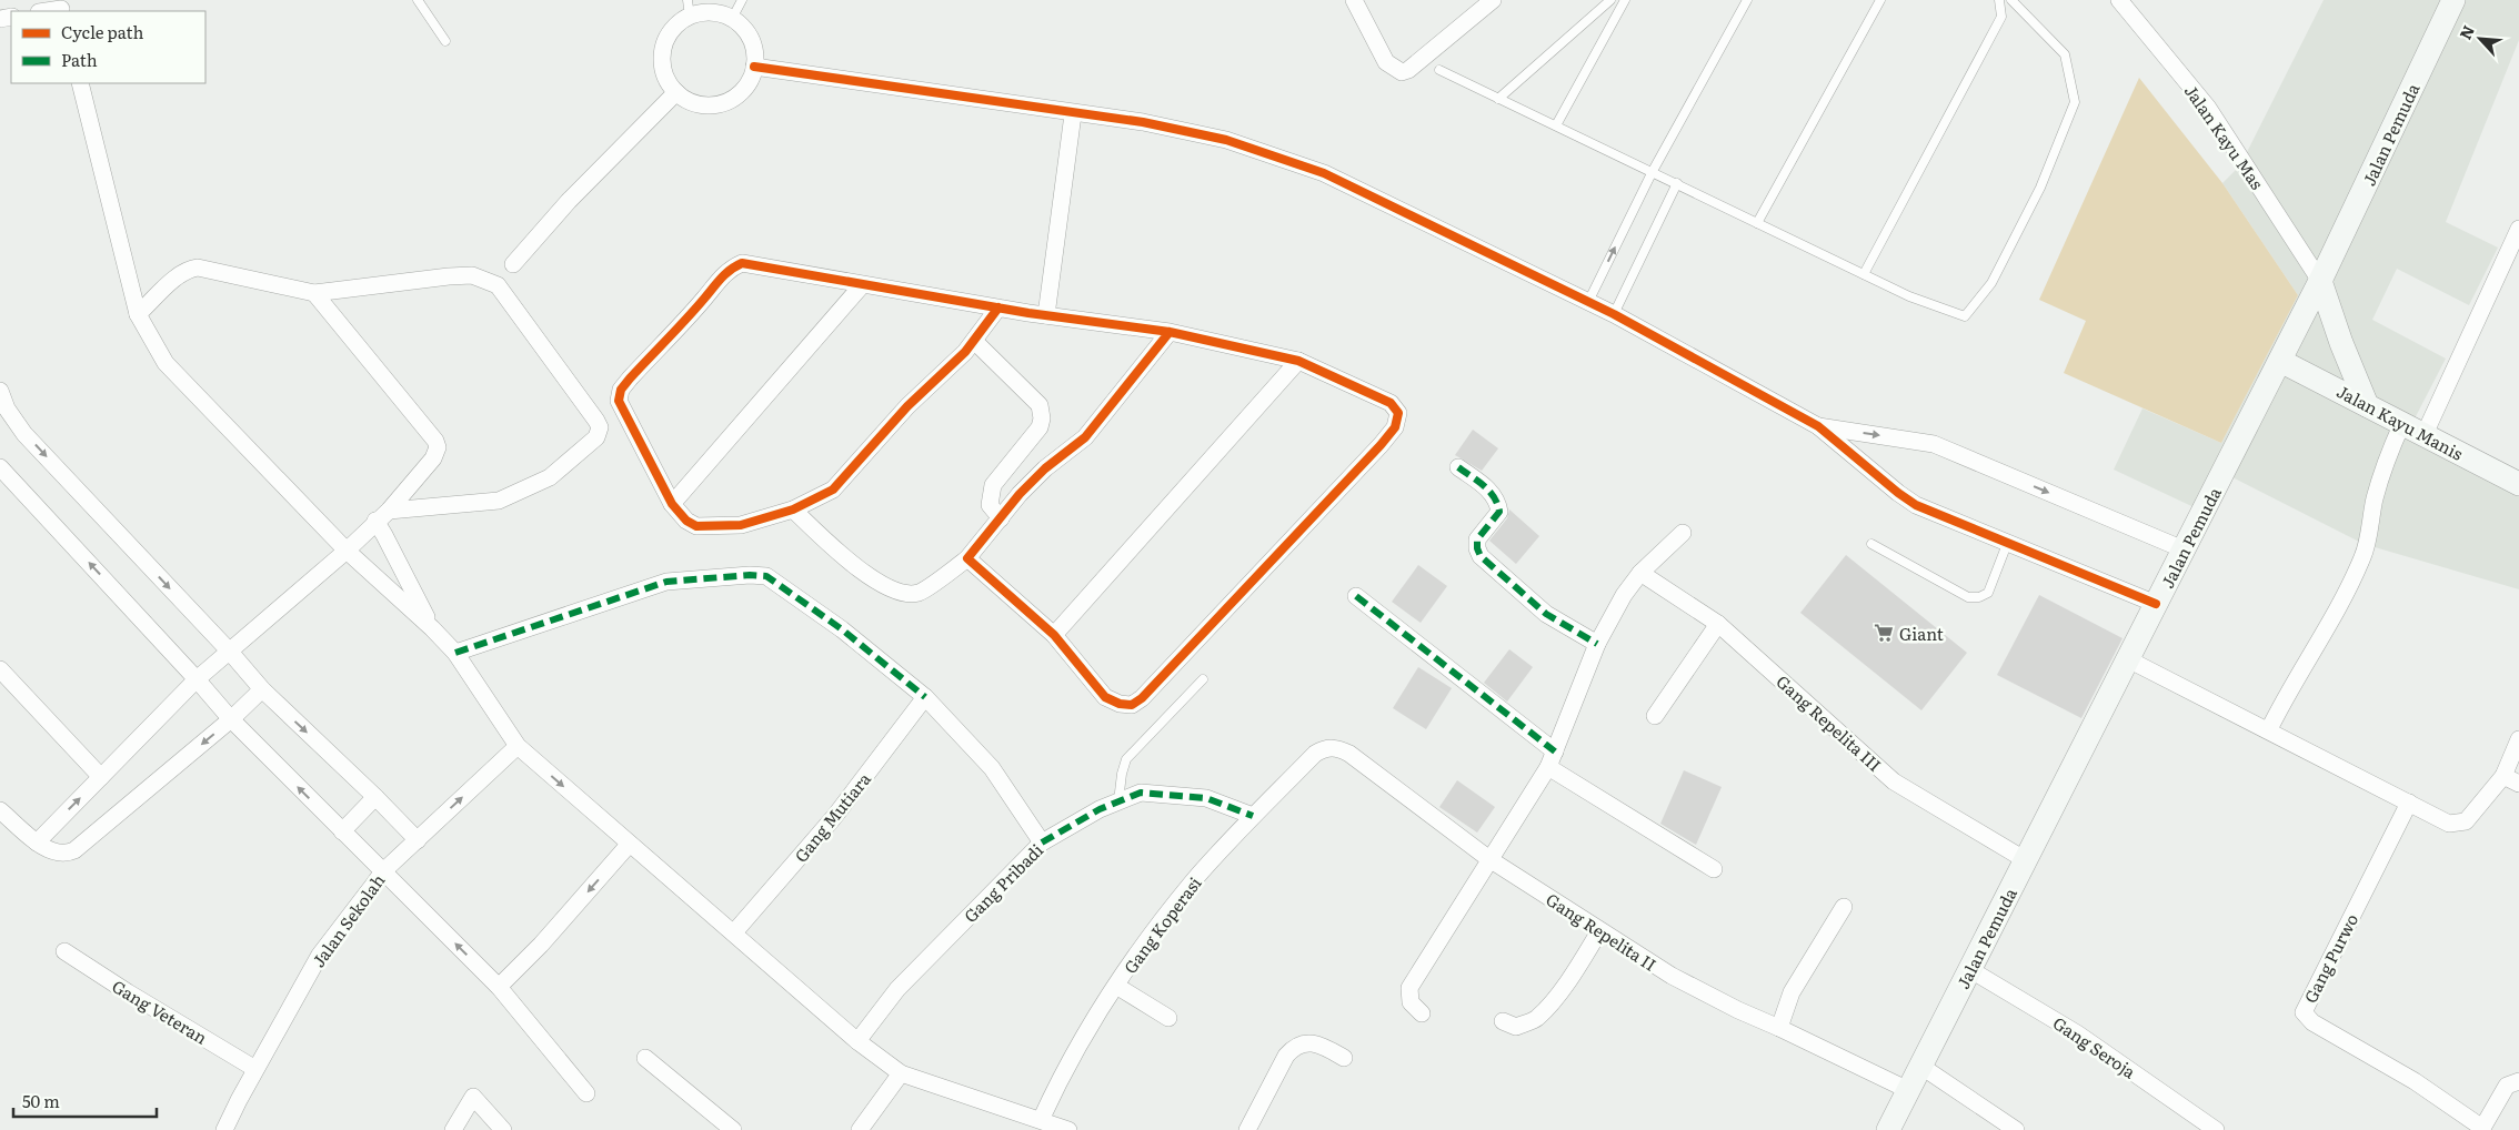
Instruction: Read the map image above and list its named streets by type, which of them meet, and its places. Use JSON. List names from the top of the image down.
{
  "streets": {
    "main road": ["Jalan Pemuda", "Jalan Kayu Manis"],
    "street": [
      "Jalan Kayu Mas",
      "Gang Repelita III",
      "Gang Mutiara",
      "Gang Pribadi",
      "Jalan Sekolah",
      "Gang Koperasi",
      "Gang Repelita II",
      "Gang Purwo",
      "Gang Veteran",
      "Gang Seroja"
    ]
  },
  "crossings": [
    ["Jalan Pemuda", "Jalan Kayu Mas"],
    ["Jalan Pemuda", "Jalan Kayu Manis"],
    ["Jalan Pemuda", "Gang Repelita III"],
    ["Jalan Pemuda", "Gang Repelita II"],
    ["Jalan Pemuda", "Gang Seroja"],
    ["Gang Pribadi", "Gang Koperasi"],
    ["Jalan Sekolah", "Gang Veteran"],
    ["Gang Koperasi", "Gang Repelita II"]
  ],
  "places": {
    "supermarket": ["Giant"]
  },
  "legend": ["Cycle path", "Path"],
  "scale_bar": "50 m",
  "north": "top left"
}
